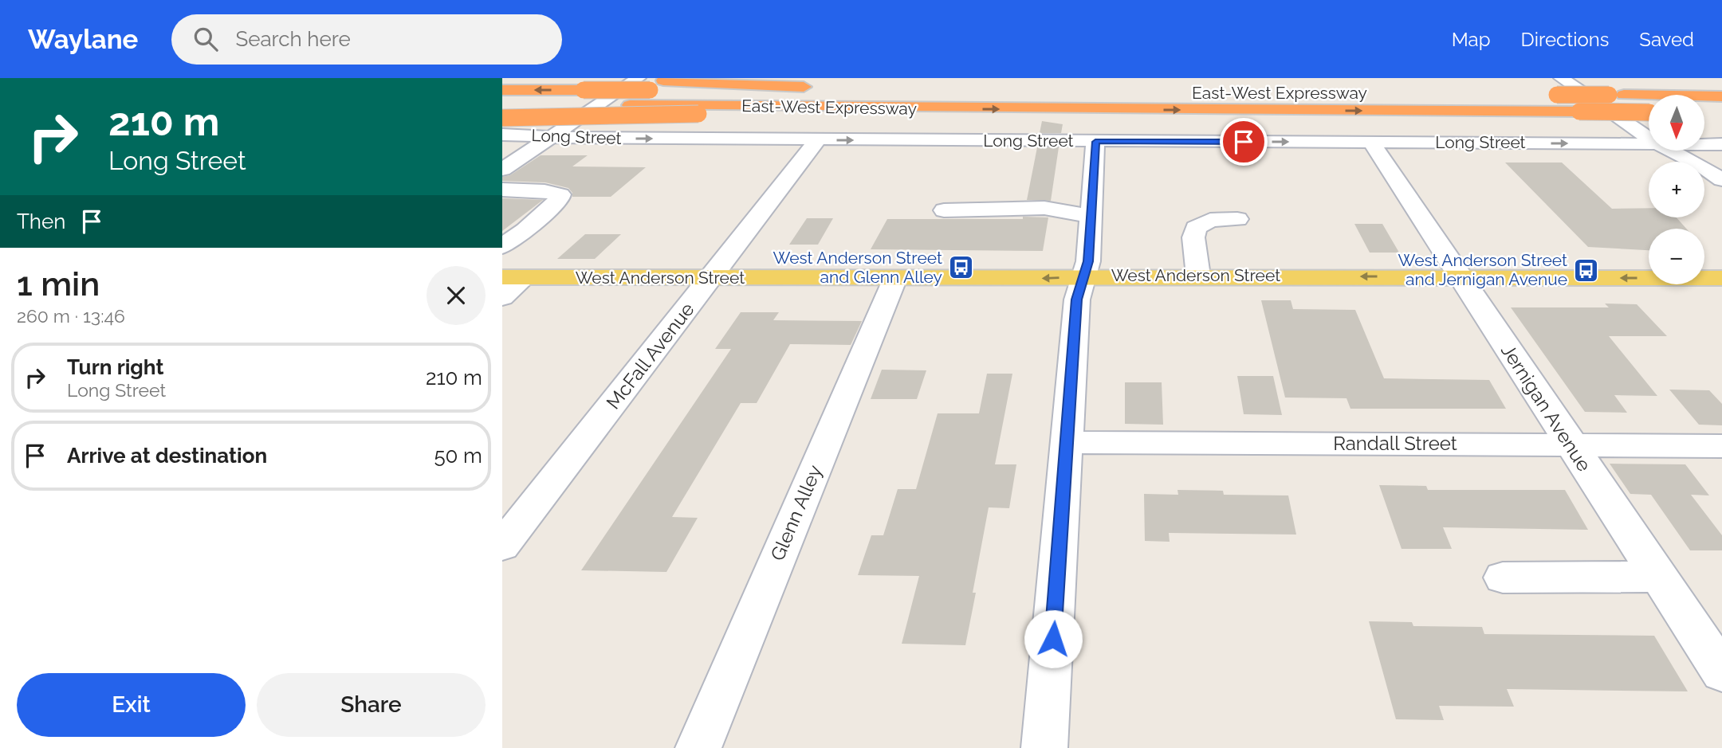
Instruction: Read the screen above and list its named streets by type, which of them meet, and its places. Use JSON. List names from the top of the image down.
{
  "streets": {
    "highway": ["East-West Expressway"],
    "main road": ["West Anderson Street"],
    "street": [
      "Long Street",
      "McFall Avenue",
      "Jernigan Avenue",
      "Randall Street",
      "Glenn Alley"
    ]
  },
  "crossings": [
    ["Long Street", "McFall Avenue"],
    ["Long Street", "Jernigan Avenue"],
    ["West Anderson Street", "McFall Avenue"],
    ["West Anderson Street", "Jernigan Avenue"],
    ["West Anderson Street", "Glenn Alley"],
    ["Jernigan Avenue", "Randall Street"]
  ],
  "one_way": ["Long Street", "West Anderson Street"],
  "places": {
    "bus stop": ["West Anderson Street and Glenn Alley", "West Anderson Street and Jernigan Avenue"]
  },
  "north": "bottom",
  "page": {
    "header": "Waylane",
    "search": "Search here",
    "nav": ["Map", "Directions", "Saved"],
    "turn": ["210 m", "Long Street"],
    "map_buttons": ["+", "−"],
    "then": "Then",
    "heading": ["1 min", "260 m · 13:46"],
    "list": [
      {
        "name": "Turn right",
        "note": "Long Street",
        "value": "210 m"
      },
      {
        "name": "Arrive at destination",
        "value": "50 m"
      }
    ],
    "buttons": ["Exit", "Share"]
  }
}
